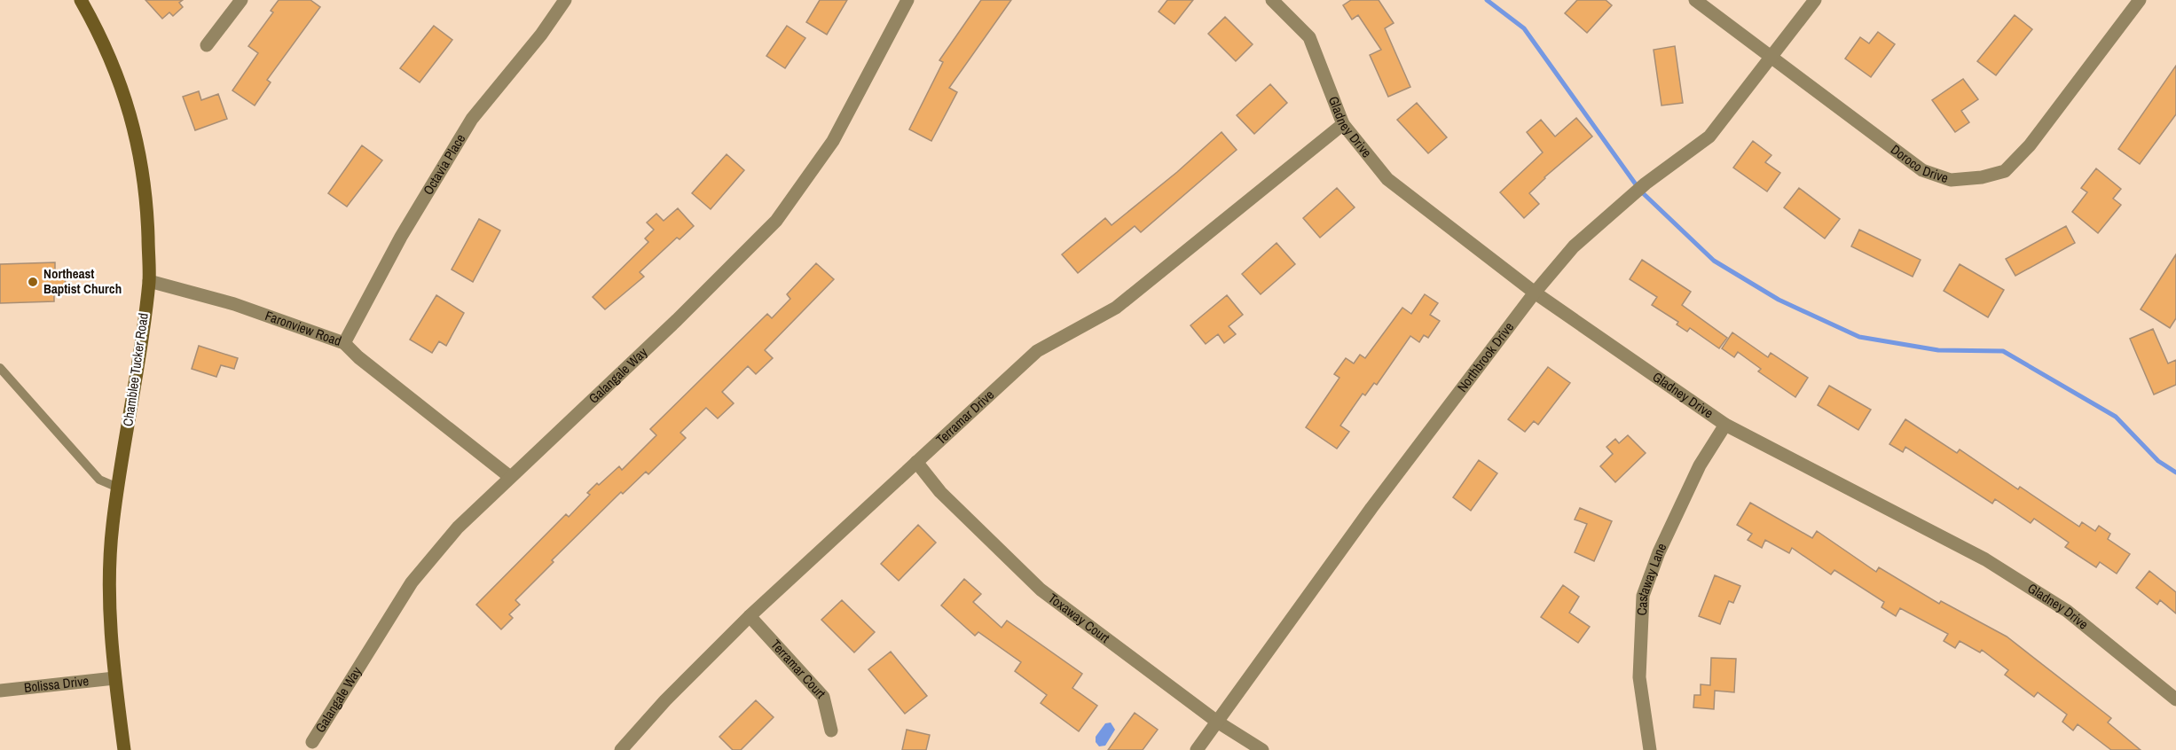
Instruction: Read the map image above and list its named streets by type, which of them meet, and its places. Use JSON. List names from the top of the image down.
{
  "streets": {
    "main road": ["Chamblee Tucker Road"],
    "street": [
      "Gladney Drive",
      "Doroco Drive",
      "Octavia Place",
      "Faronview Road",
      "Northbrook Drive",
      "Galangale Way",
      "Terramar Drive",
      "Castaway Lane",
      "Toxaway Court",
      "Terramar Court",
      "Bolissa Drive"
    ]
  },
  "crossings": [
    ["Gladney Drive", "Northbrook Drive"],
    ["Gladney Drive", "Terramar Drive"],
    ["Gladney Drive", "Castaway Lane"],
    ["Doroco Drive", "Northbrook Drive"],
    ["Octavia Place", "Faronview Road"],
    ["Faronview Road", "Chamblee Tucker Road"],
    ["Faronview Road", "Galangale Way"],
    ["Northbrook Drive", "Toxaway Court"],
    ["Chamblee Tucker Road", "Bolissa Drive"],
    ["Terramar Drive", "Toxaway Court"],
    ["Terramar Drive", "Terramar Court"]
  ],
  "places": ["Northeast Baptist Church"]
}
